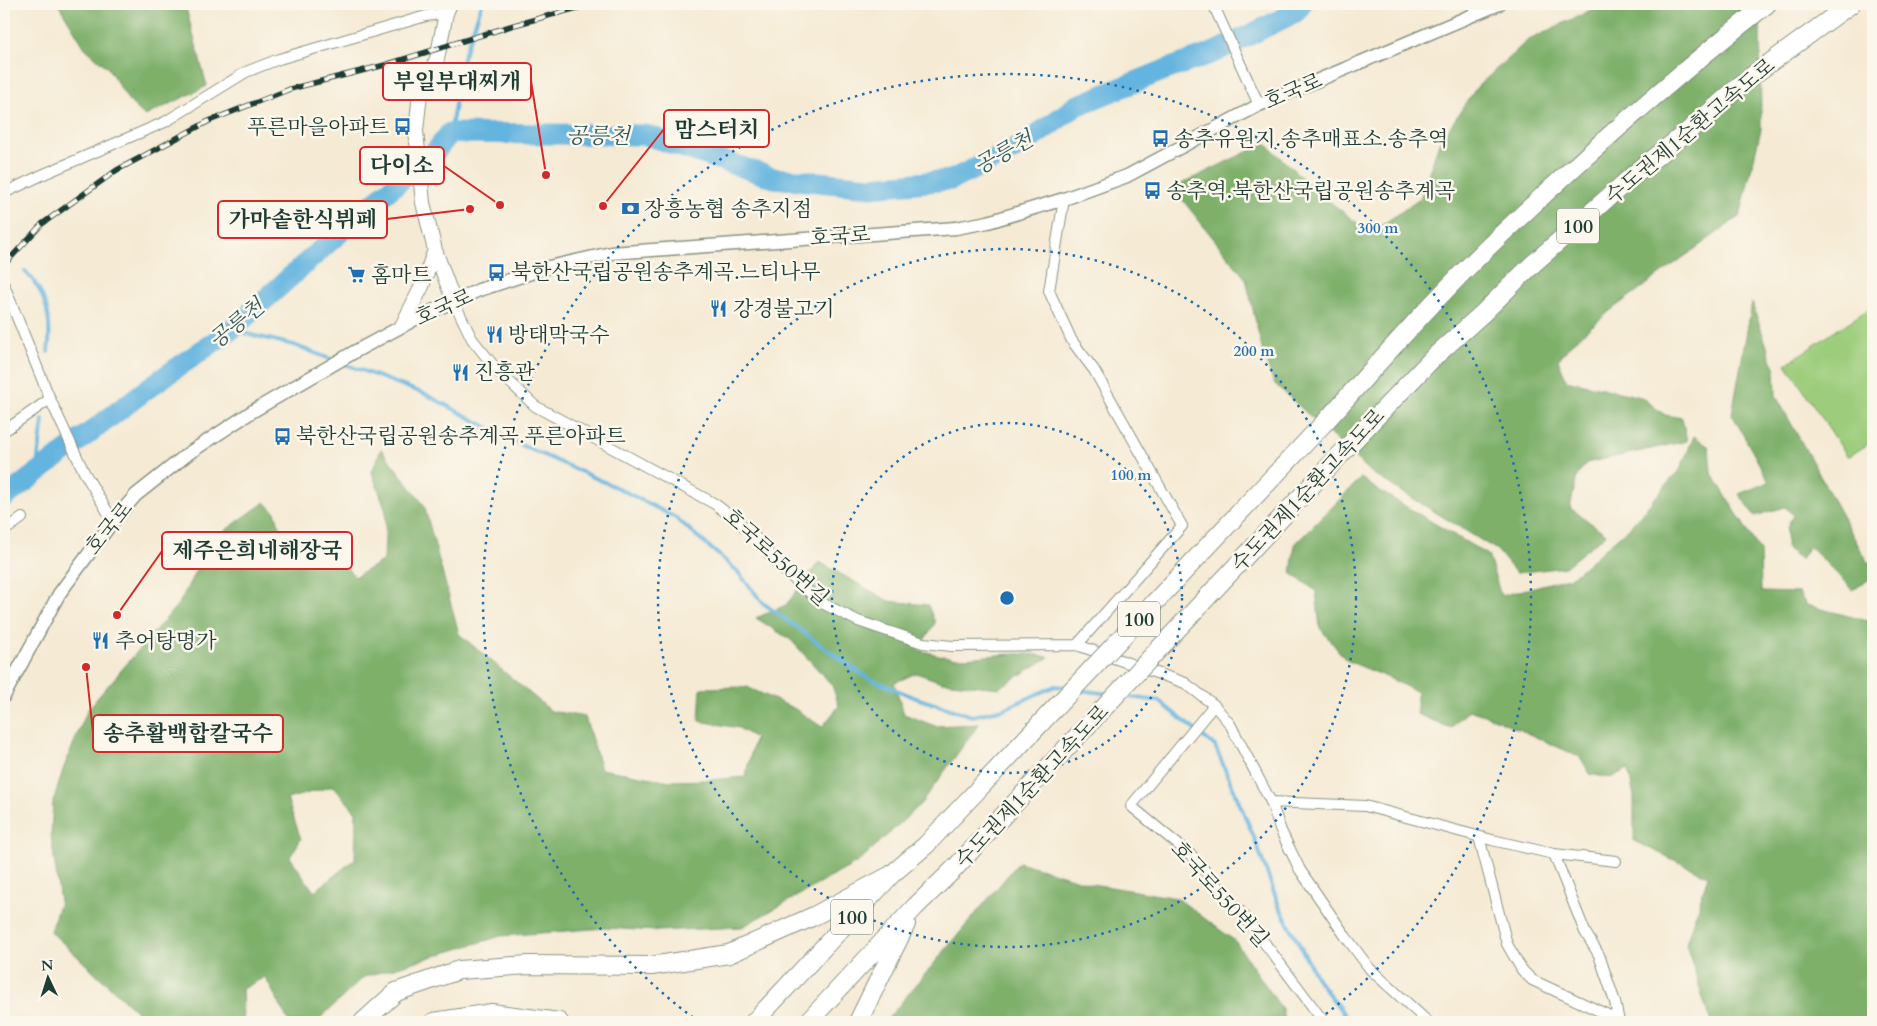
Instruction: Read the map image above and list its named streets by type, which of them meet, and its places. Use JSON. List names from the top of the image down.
{
  "streets": {
    "highway": ["수도권제1순환고속도로", "100"],
    "street": ["호국로", "호국로550번길"]
  },
  "crossings": [
    ["호국로", "호국로550번길"]
  ],
  "water": ["공릉천"],
  "places": {
    "bus stop": [
      "푸른마을아파트",
      "송추유원지.송추매표소.송추역",
      "송추역.북한산국립공원송추계곡",
      "북한산국립공원송추계곡.느티나무",
      "북한산국립공원송추계곡.푸른아파트"
    ],
    "other": [
      "부일부대찌개",
      "다이소",
      "맘스터치",
      "가마솥한식뷔페",
      "제주은희네해장국",
      "송추활백합칼국수"
    ],
    "bank": ["장흥농협 송추지점"],
    "supermarket": ["홈마트"],
    "restaurant": [
      "강경불고기",
      "방태막국수",
      "진흥관",
      "추어탕명가"
    ]
  },
  "north": "top",
  "rings": ["300 m", "200 m", "100 m"]
}
